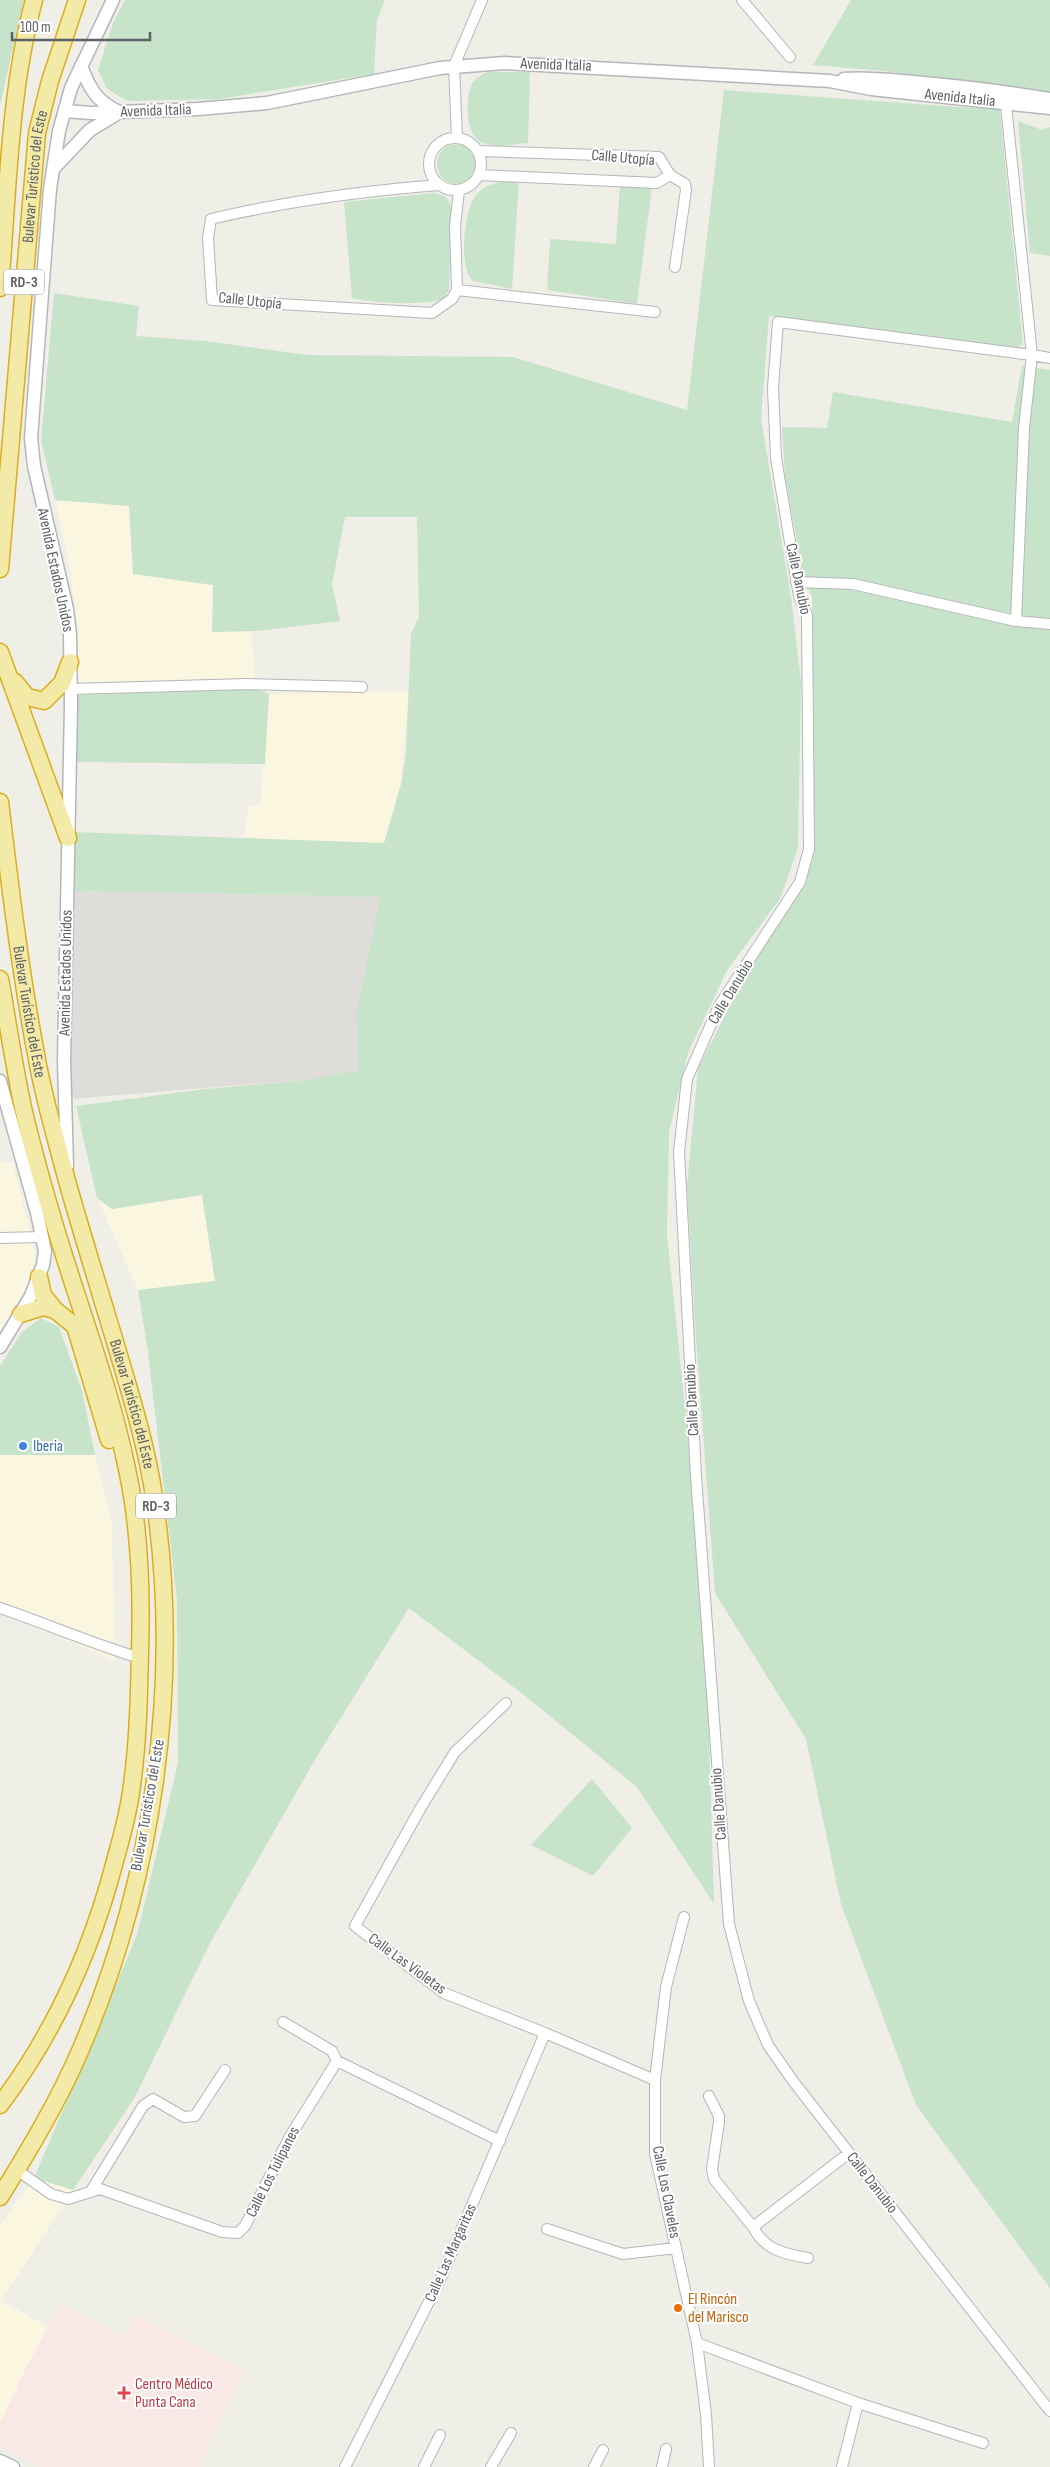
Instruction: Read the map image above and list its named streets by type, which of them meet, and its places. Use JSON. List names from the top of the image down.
{
  "streets": {
    "highway": ["Bulevar Turístico del Este", "RD-3"],
    "street": [
      "Avenida Italia",
      "Calle Utopía",
      "Avenida Estados Unidos",
      "Calle Danubio",
      "Calle Las Violetas",
      "Calle Los Tulipanes",
      "Calle Los Claveles",
      "Calle Las Margaritas"
    ]
  },
  "crossings": [
    ["Avenida Italia", "Avenida Estados Unidos"],
    ["Bulevar Turístico del Este", "Avenida Estados Unidos"],
    ["Bulevar Turístico del Este", "Calle Los Tulipanes"],
    ["Calle Las Violetas", "Calle Los Claveles"],
    ["Calle Las Violetas", "Calle Las Margaritas"]
  ],
  "places": {
    "other": ["Iberia", "El Rincón del Marisco"],
    "health": ["Centro Médico Punta Cana"]
  },
  "scale_bar": "100 m"
}
